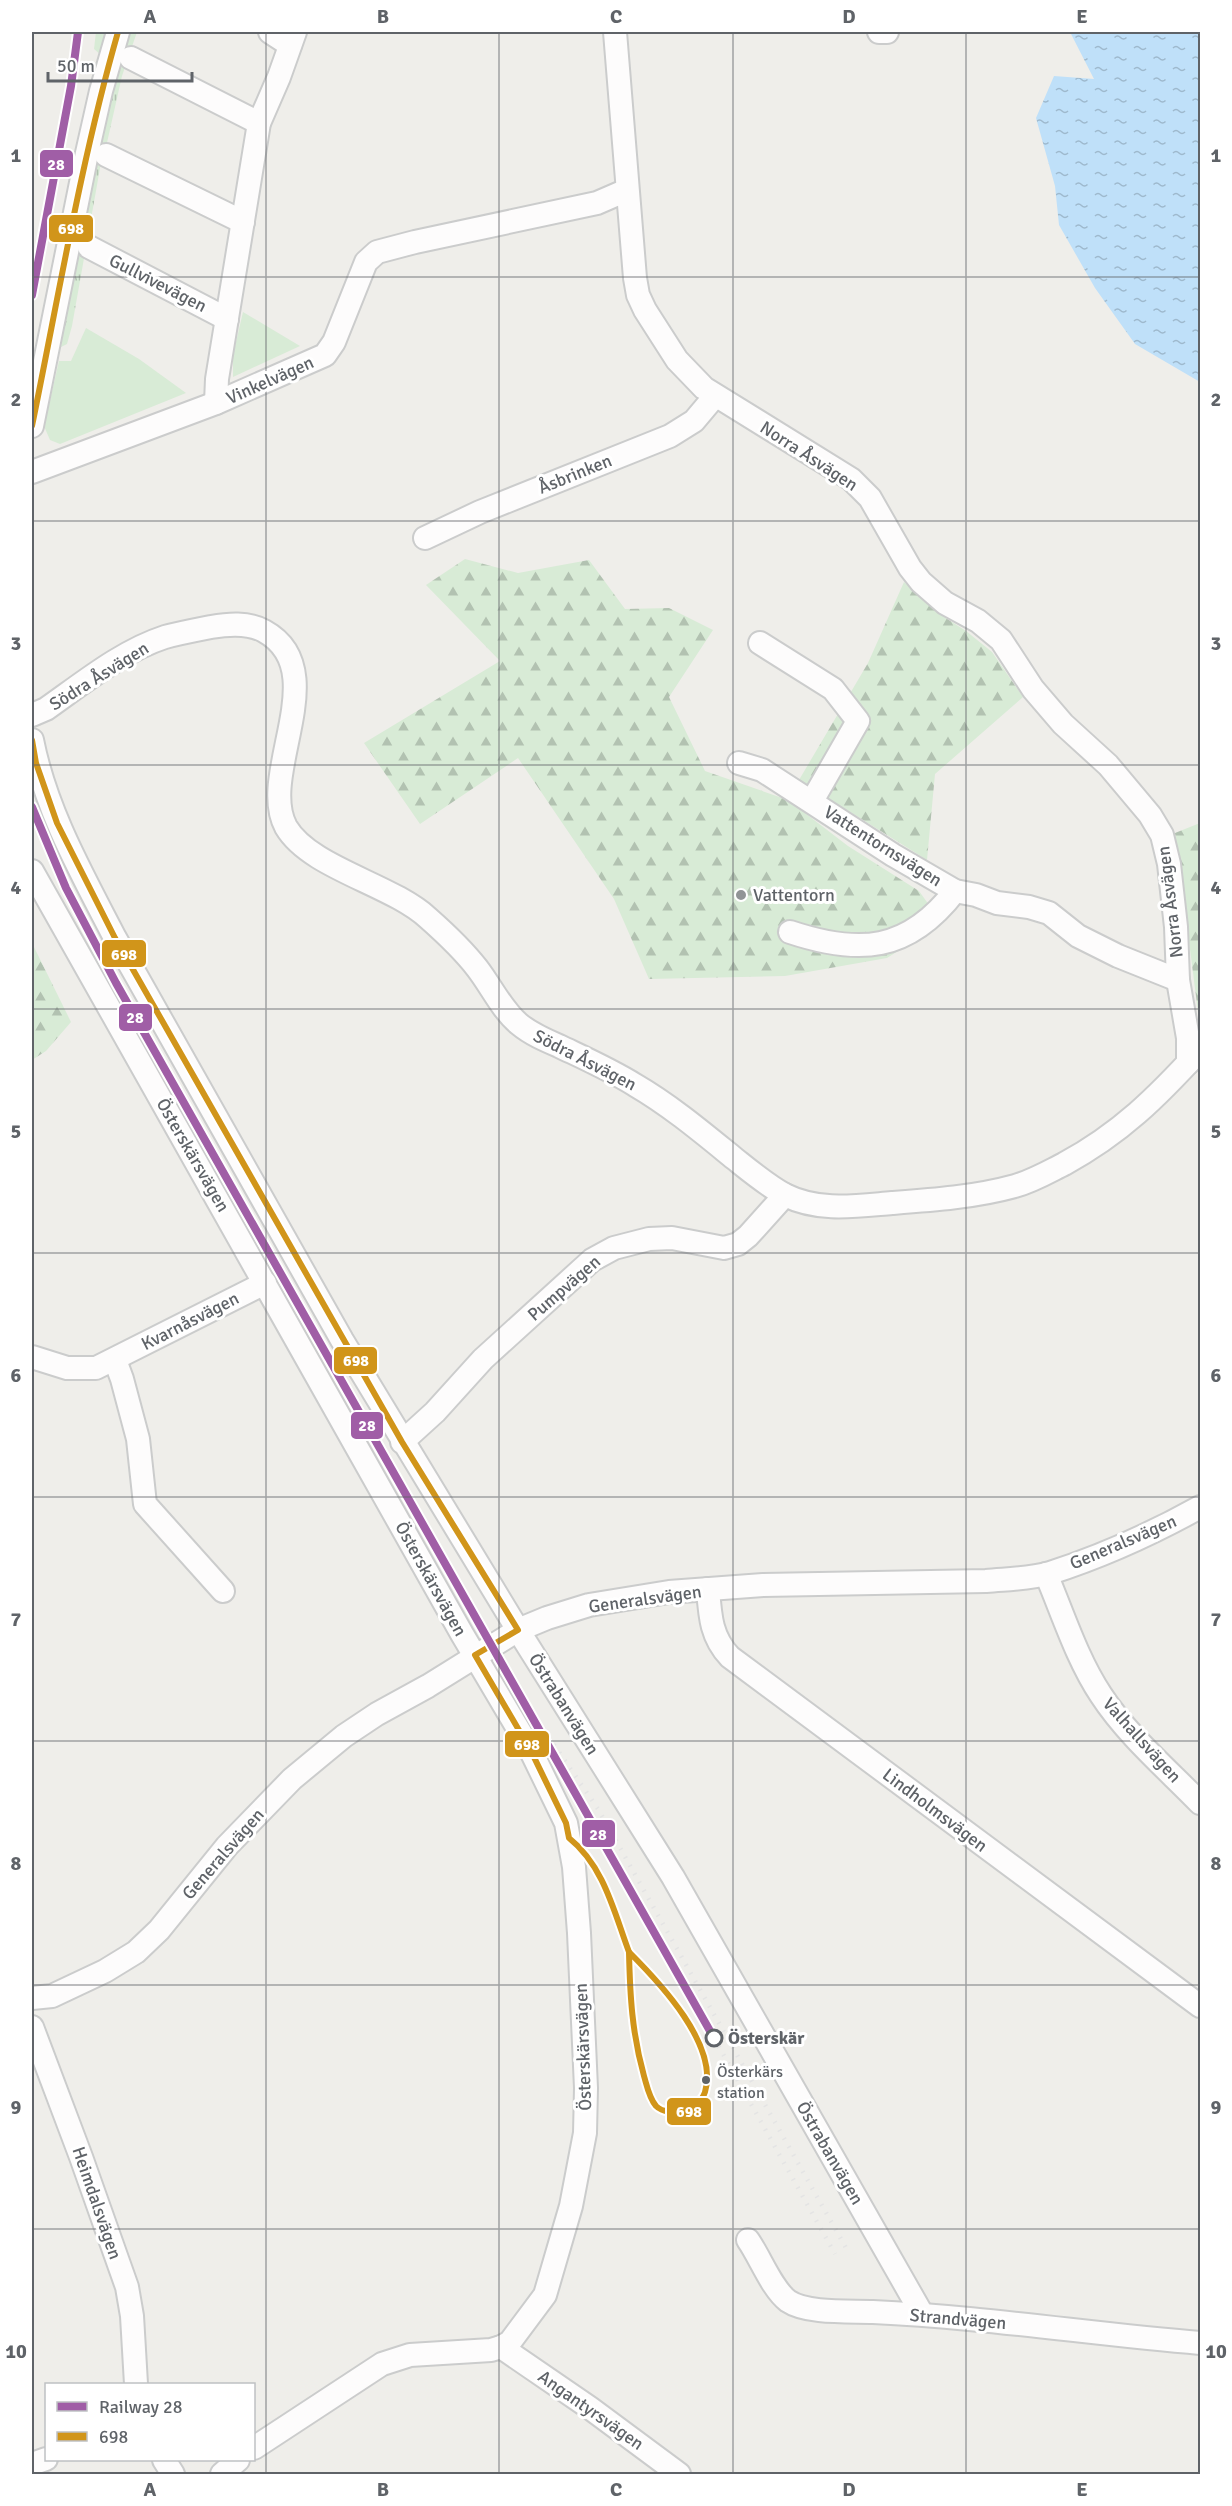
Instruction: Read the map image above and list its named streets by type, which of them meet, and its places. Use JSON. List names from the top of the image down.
{
  "streets": {
    "street": [
      "Gullvivevägen",
      "Vinkelvägen",
      "Norra Åsvägen",
      "Åsbrinken",
      "Södra Åsvägen",
      "Vattentornsvägen",
      "Österskärsvägen",
      "Pumpvägen",
      "Kvarnåsvägen",
      "Generalsvägen",
      "Östrabanvägen",
      "Valhallsvägen",
      "Lindholmsvägen",
      "Heimdalsvägen",
      "Strandvägen",
      "Angantyrsvägen"
    ]
  },
  "crossings": [
    ["Gullvivevägen", "Vinkelvägen"],
    ["Vinkelvägen", "Norra Åsvägen"],
    ["Norra Åsvägen", "Åsbrinken"],
    ["Norra Åsvägen", "Södra Åsvägen"],
    ["Norra Åsvägen", "Vattentornsvägen"],
    ["Södra Åsvägen", "Pumpvägen"],
    ["Österskärsvägen", "Kvarnåsvägen"],
    ["Österskärsvägen", "Generalsvägen"],
    ["Österskärsvägen", "Angantyrsvägen"],
    ["Pumpvägen", "Östrabanvägen"],
    ["Generalsvägen", "Östrabanvägen"],
    ["Generalsvägen", "Valhallsvägen"],
    ["Generalsvägen", "Lindholmsvägen"],
    ["Östrabanvägen", "Strandvägen"]
  ],
  "places": ["Vattentorn", "Österskär", "Österkärs station"],
  "lines": ["rail line 28", "transit line 698"],
  "legend": ["Railway 28", "698"],
  "scale_bar": "50 m",
  "grid": {
    "columns": [
      "A",
      "B",
      "C",
      "D",
      "E"
    ],
    "rows": [
      "1",
      "2",
      "3",
      "4",
      "5",
      "6",
      "7",
      "8",
      "9",
      "10"
    ]
  }
}
